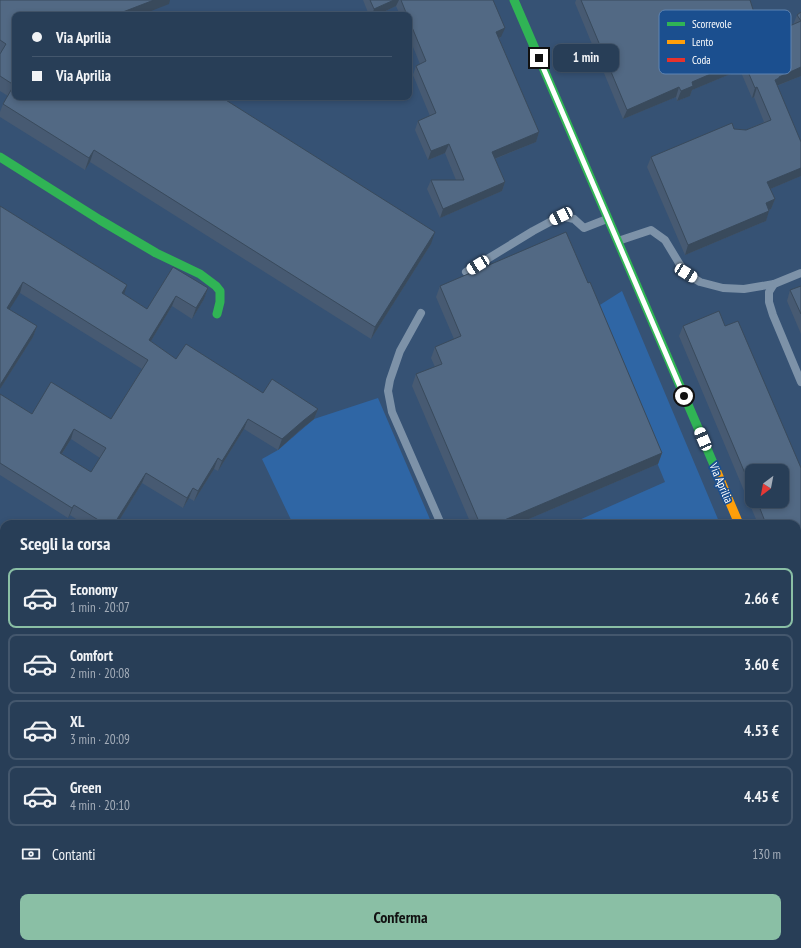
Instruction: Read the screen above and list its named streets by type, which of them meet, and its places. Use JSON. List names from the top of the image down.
{
  "streets": {
    "street": ["Via Aprilia"]
  },
  "legend": ["Scorrevole", "Lento", "Coda"],
  "north": "bottom left",
  "page": {
    "banner": ["Via Aprilia", "Via Aprilia"],
    "bubble": "1 min",
    "heading": "Scegli la corsa",
    "list": [
      {
        "name": "Economy",
        "note": "1 min · 20:07",
        "value": "2.66 €"
      },
      {
        "name": "Comfort",
        "note": "2 min · 20:08",
        "value": "3.60 €"
      },
      {
        "name": "XL",
        "note": "3 min · 20:09",
        "value": "4.53 €"
      },
      {
        "name": "Green",
        "note": "4 min · 20:10",
        "value": "4.45 €"
      }
    ],
    "pay": ["Contanti", "130 m"],
    "buttons": "Conferma"
  }
}
